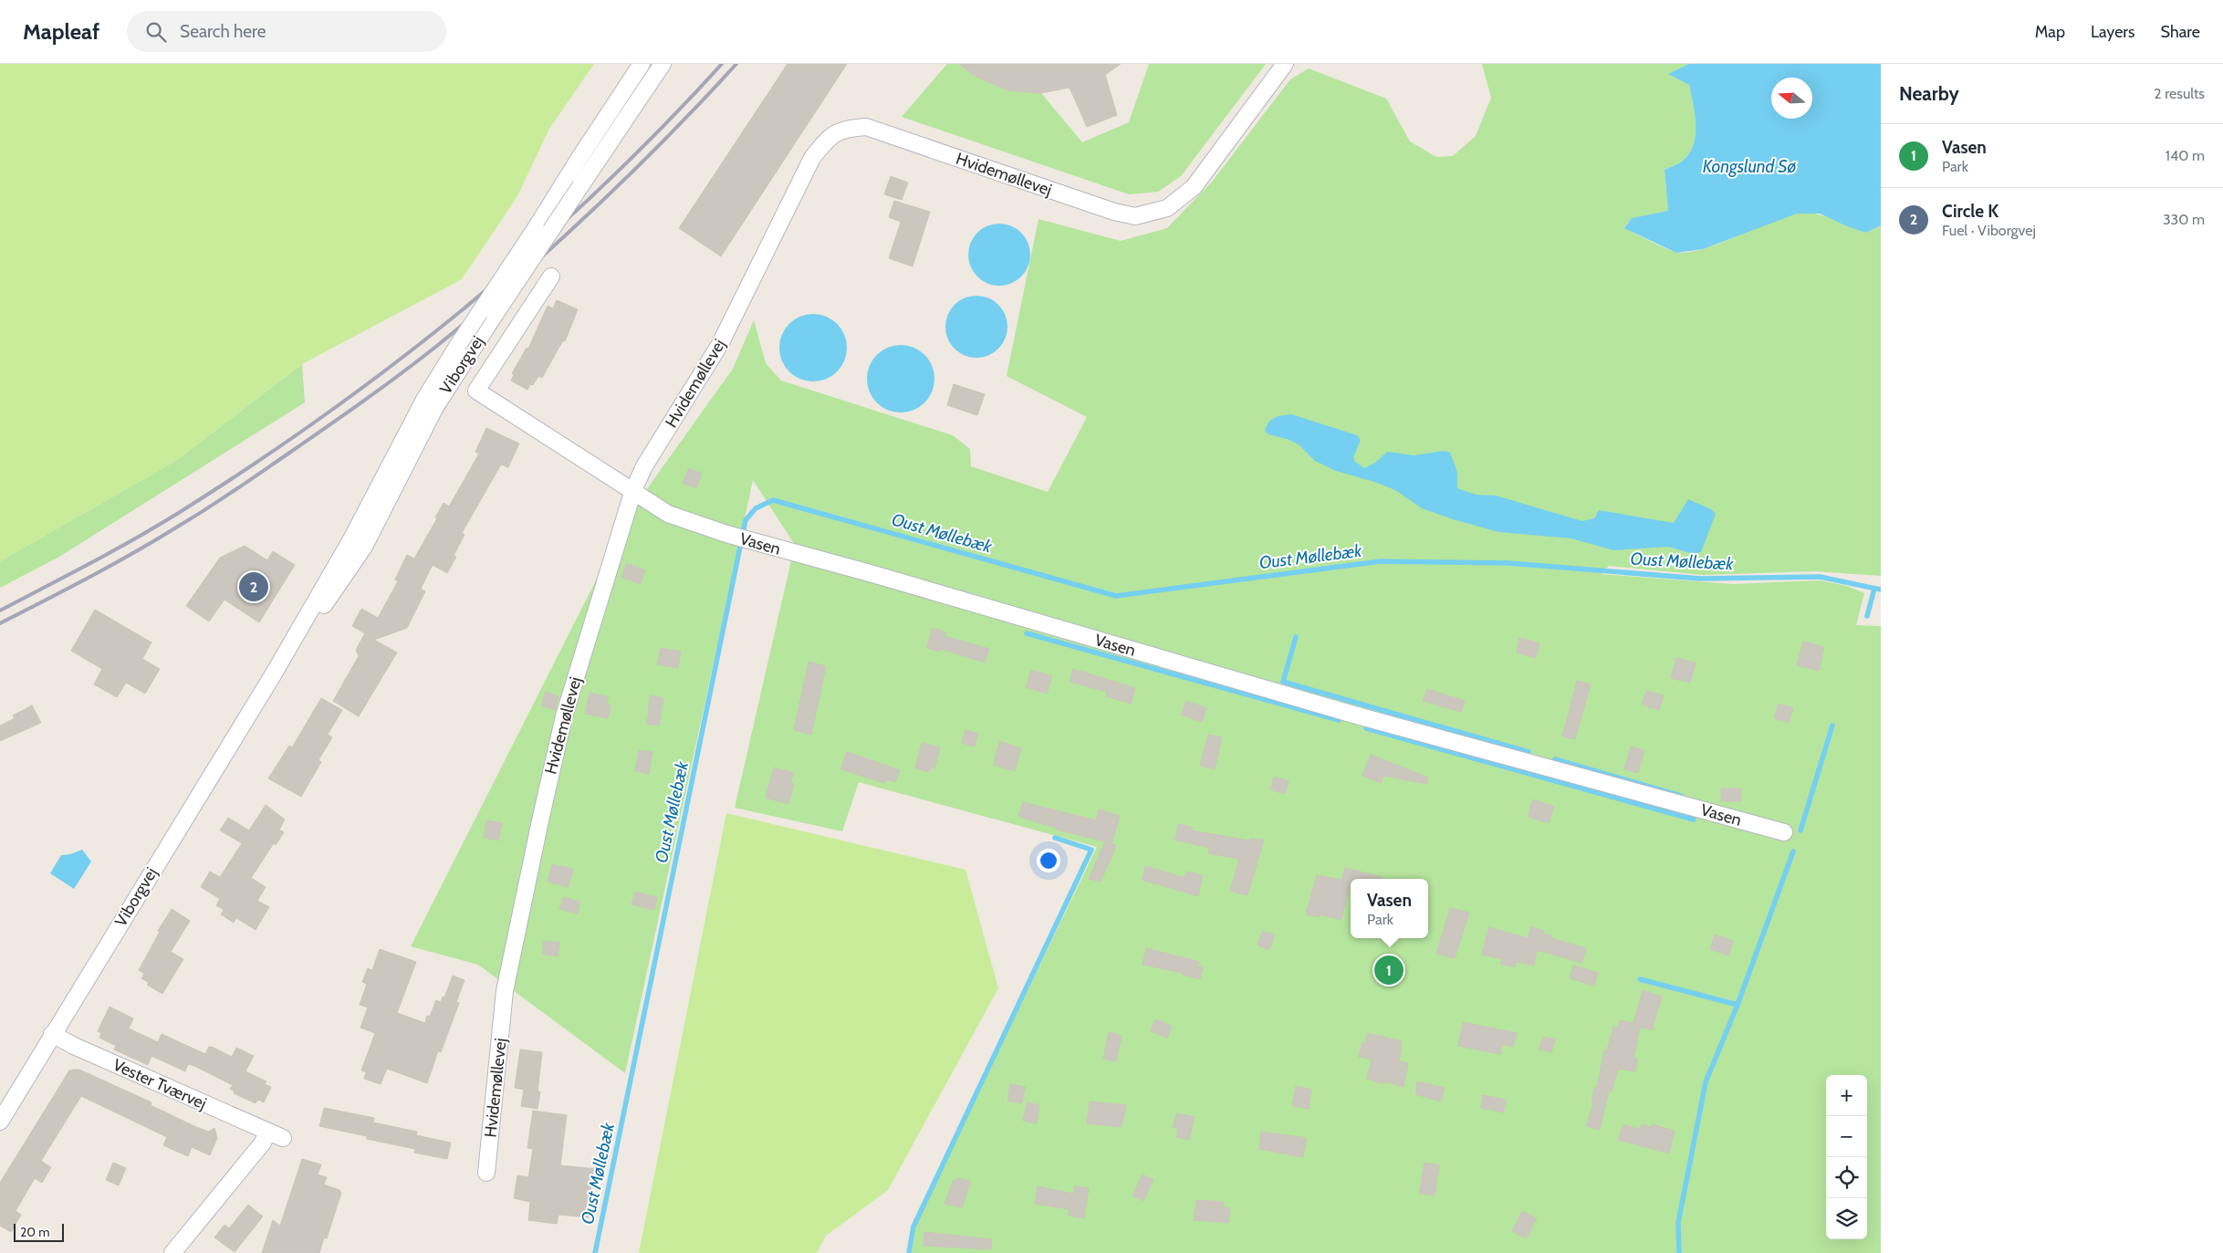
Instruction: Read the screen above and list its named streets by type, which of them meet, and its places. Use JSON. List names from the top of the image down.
{
  "streets": {
    "street": [
      "Hvidemøllevej",
      "Viborgvej",
      "Vasen",
      "Vester Tværvej"
    ]
  },
  "crossings": [
    ["Hvidemøllevej", "Vasen"],
    ["Viborgvej", "Vasen"],
    ["Viborgvej", "Vester Tværvej"]
  ],
  "water": ["Kongslund Sø", "Oust Møllebæk"],
  "scale_bar": "20 m",
  "north": "left",
  "page": {
    "header": "Mapleaf",
    "search": "Search here",
    "nav": ["Map", "Layers", "Share"],
    "heading": ["Nearby", "2 results"],
    "list": [
      {
        "mark": "1",
        "name": "Vasen",
        "note": "Park",
        "value": "140 m"
      },
      {
        "mark": "2",
        "name": "Circle K",
        "note": "Fuel · Viborgvej",
        "value": "330 m"
      }
    ],
    "pins": ["2", "1"],
    "popup": ["Vasen", "Park"],
    "map_buttons": ["+", "−"],
    "scale": "20 m"
  }
}
